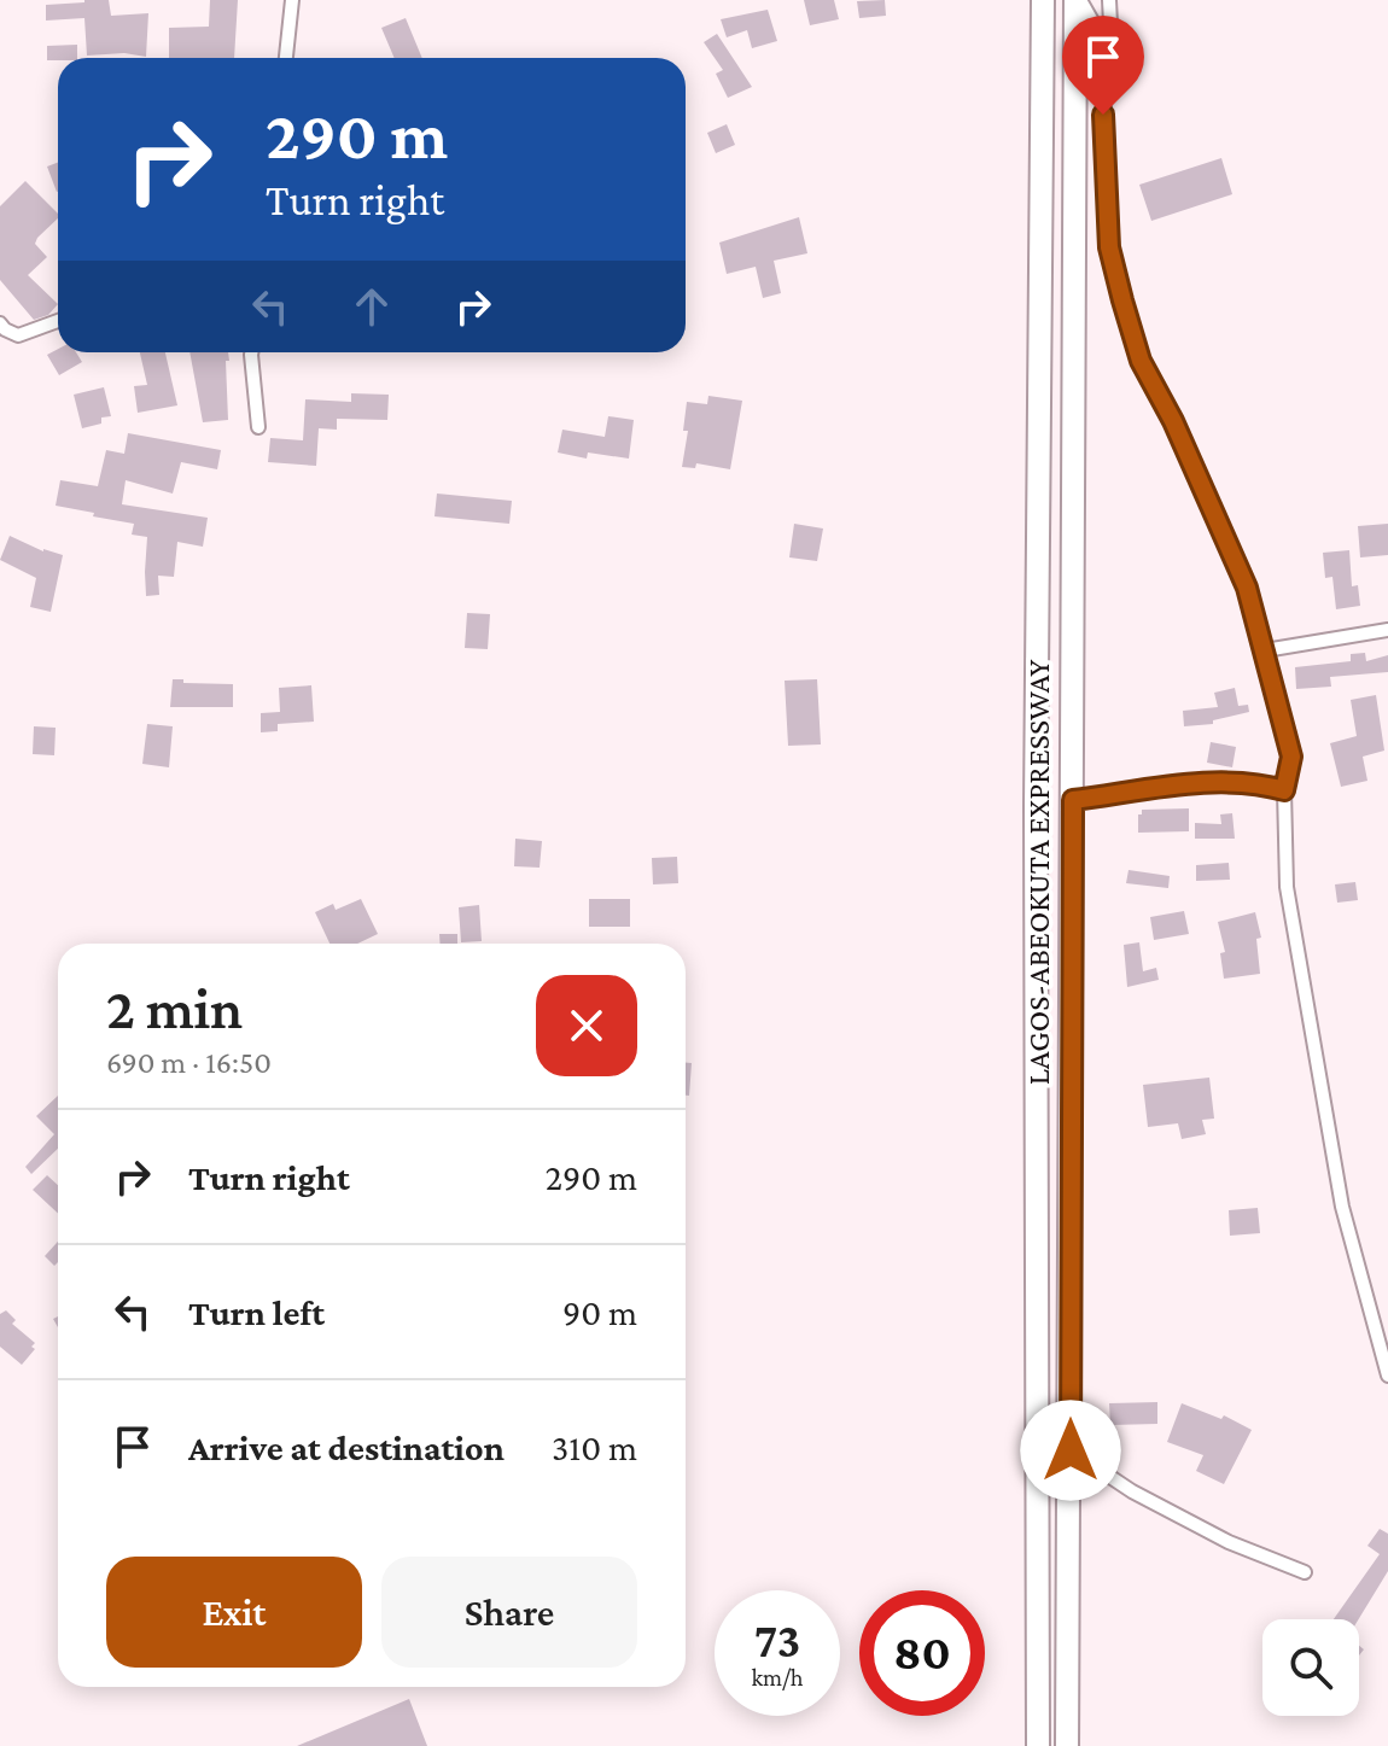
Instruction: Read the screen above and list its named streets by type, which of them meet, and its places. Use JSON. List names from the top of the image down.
{
  "streets": {
    "highway": ["LAGOS-ABEOKUTA EXPRESSWAY"]
  },
  "page": {
    "turn": ["290 m", "Turn right"],
    "heading": ["2 min", "690 m · 16:50"],
    "list": [
      {
        "name": "Turn right",
        "value": "290 m"
      },
      {
        "name": "Turn left",
        "value": "90 m"
      },
      {
        "name": "Arrive at destination",
        "value": "310 m"
      }
    ],
    "buttons": ["Exit", "Share"],
    "speed": "73 km/h",
    "limit": "80"
  }
}
